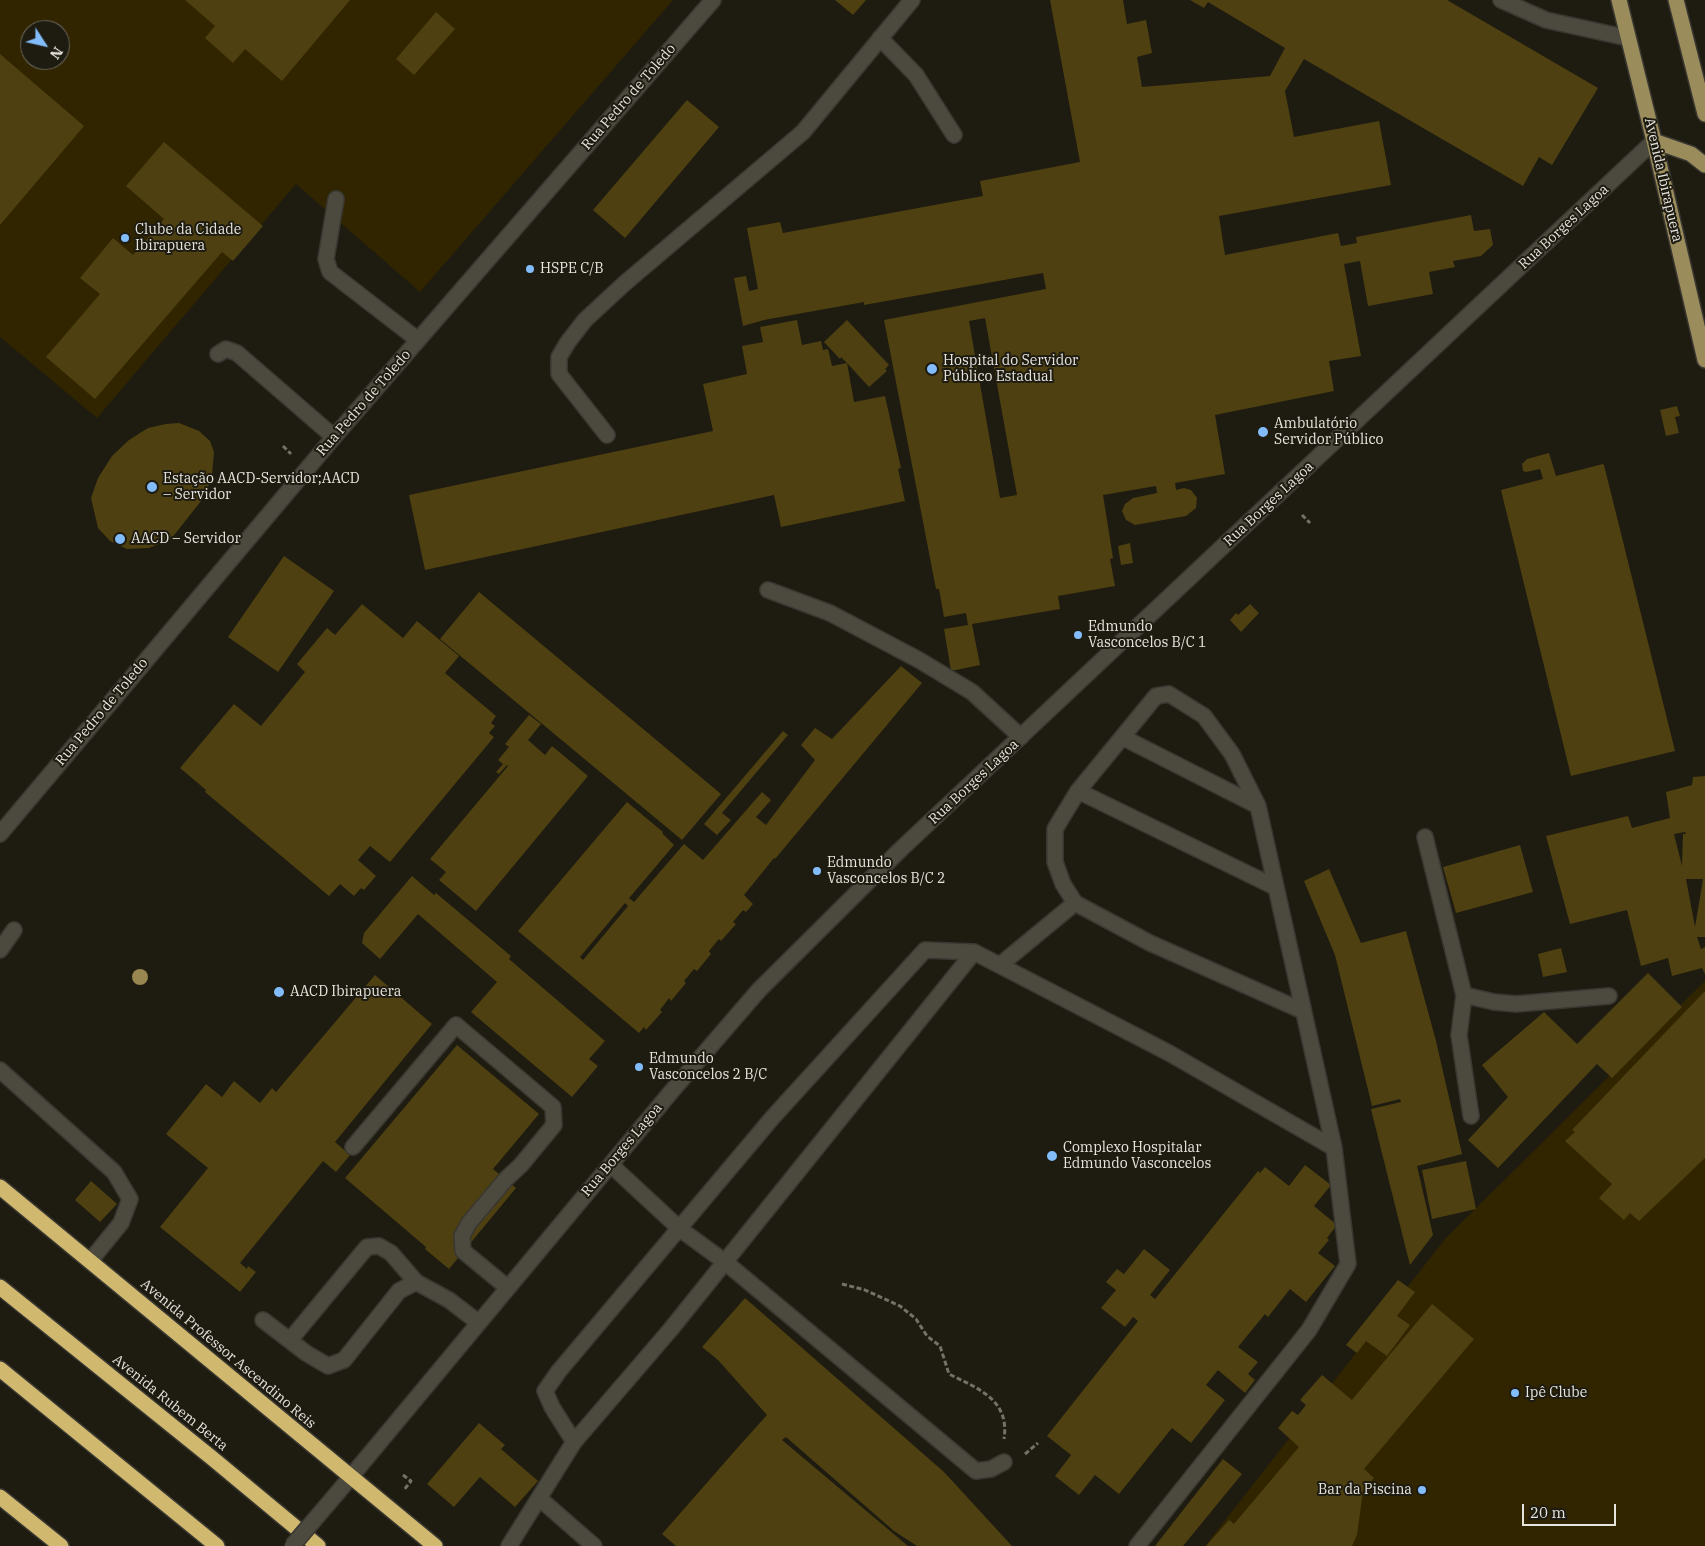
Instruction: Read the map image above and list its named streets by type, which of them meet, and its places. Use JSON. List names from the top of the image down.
{
  "streets": {
    "highway": ["Avenida Professor Ascendino Reis", "Avenida Rubem Berta"],
    "main road": ["Avenida Ibirapuera"],
    "street": ["Rua Pedro de Toledo", "Rua Borges Lagoa"]
  },
  "crossings": [
    ["Avenida Ibirapuera", "Rua Borges Lagoa"],
    ["Rua Borges Lagoa", "Avenida Professor Ascendino Reis"]
  ],
  "places": [
    "Clube da Cidade Ibirapuera",
    "HSPE C/B",
    "Hospital do Servidor Público Estadual",
    "Ambulatório Servidor Público",
    "Estação AACD-Servidor;AACD – Servidor",
    "AACD – Servidor",
    "Edmundo Vasconcelos B/C 1",
    "Edmundo Vasconcelos B/C 2",
    "AACD Ibirapuera",
    "Edmundo Vasconcelos 2 B/C",
    "Complexo Hospitalar Edmundo Vasconcelos",
    "Ipê Clube",
    "Bar da Piscina"
  ],
  "scale_bar": "20 m",
  "north": "bottom right"
}
